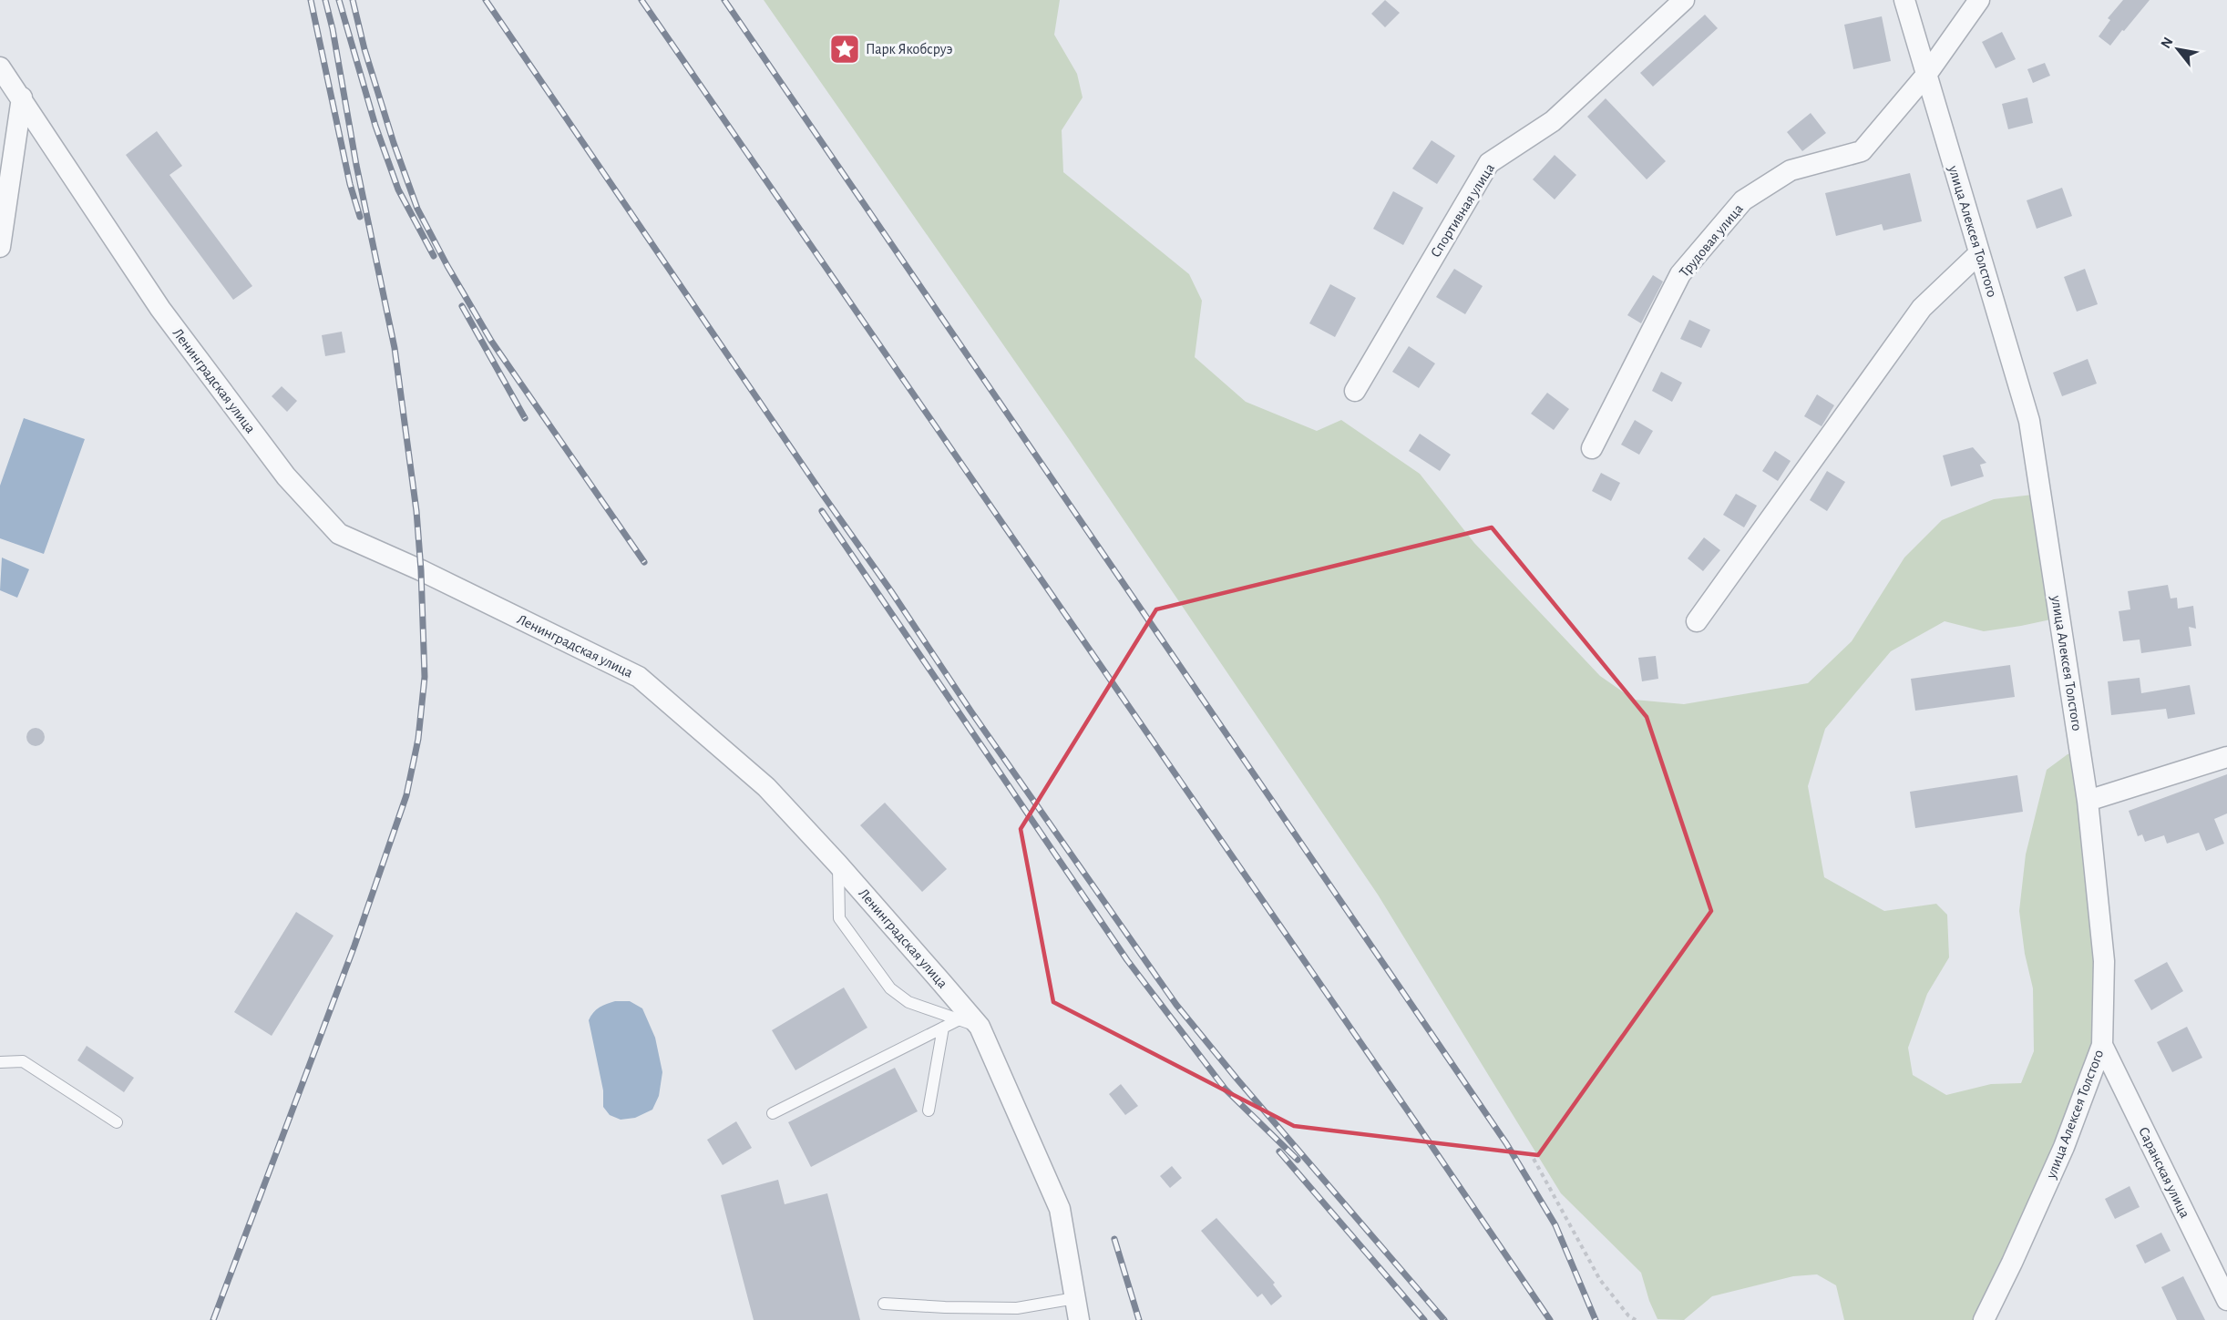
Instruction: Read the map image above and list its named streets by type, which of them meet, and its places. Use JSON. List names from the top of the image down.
{
  "streets": {
    "street": [
      "Спортивная улица",
      "улица Алексея Толстого",
      "Трудовая улица",
      "Ленинградская улица",
      "Саранская улица"
    ]
  },
  "crossings": [
    ["улица Алексея Толстого", "Трудовая улица"],
    ["улица Алексея Толстого", "Саранская улица"]
  ],
  "places": {
    "place": ["Парк Якобсруэ"]
  },
  "north": "top left"
}
